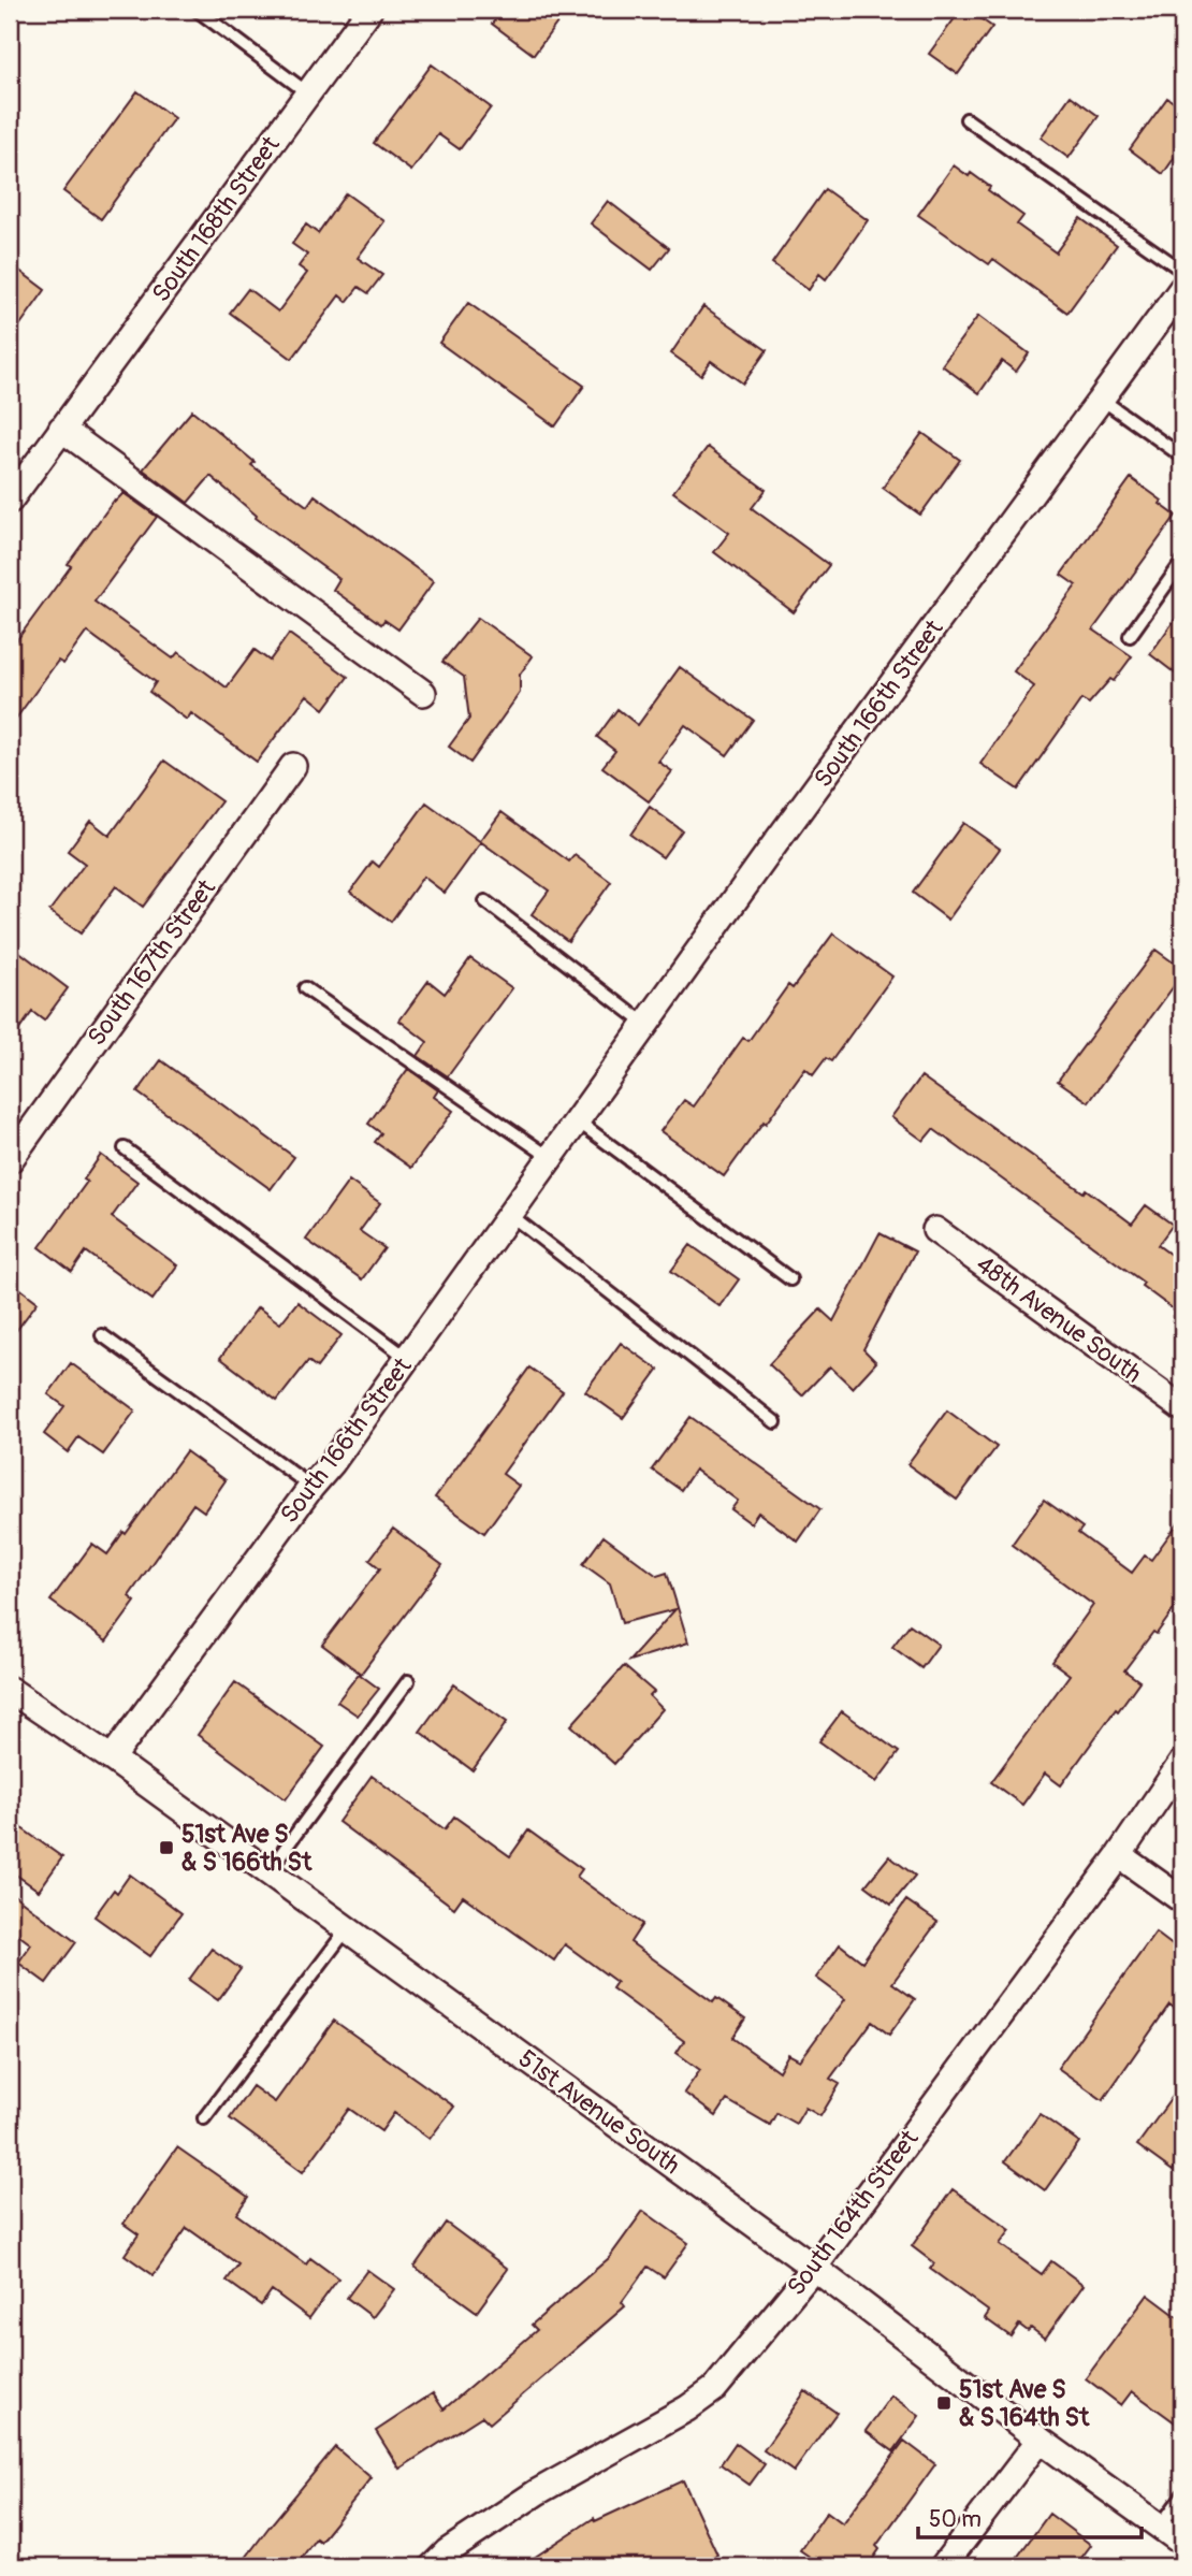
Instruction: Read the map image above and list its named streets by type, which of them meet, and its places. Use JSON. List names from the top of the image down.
{
  "streets": {
    "street": [
      "South 168th Street",
      "South 166th Street",
      "South 167th Street",
      "48th Avenue South",
      "51st Avenue South",
      "South 164th Street"
    ]
  },
  "crossings": [
    ["South 166th Street", "51st Avenue South"],
    ["51st Avenue South", "South 164th Street"]
  ],
  "places": {
    "transit": ["51st Ave S & S 166th St", "51st Ave S & S 164th St"]
  },
  "scale_bar": "50 m"
}
